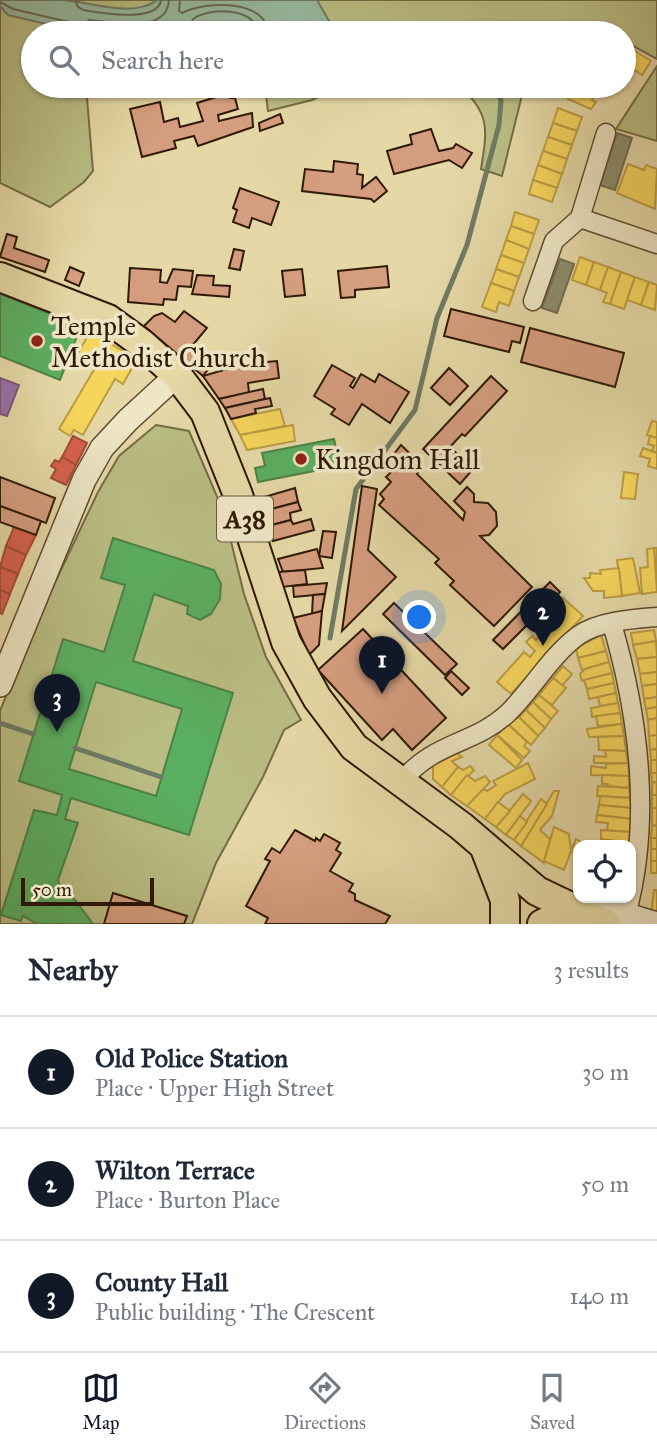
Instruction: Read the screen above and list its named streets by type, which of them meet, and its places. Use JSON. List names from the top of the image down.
{
  "streets": {
    "main road": ["A38"]
  },
  "places": ["Temple Methodist Church", "Kingdom Hall"],
  "scale_bar": "50 m",
  "page": {
    "search": "Search here",
    "pins": ["2", "1", "3"],
    "scale": "50 m",
    "heading": ["Nearby", "3 results"],
    "list": [
      {
        "mark": "1",
        "name": "Old Police Station",
        "note": "Place · Upper High Street",
        "value": "30 m"
      },
      {
        "mark": "2",
        "name": "Wilton Terrace",
        "note": "Place · Burton Place",
        "value": "50 m"
      },
      {
        "mark": "3",
        "name": "County Hall",
        "note": "Public building · The Crescent",
        "value": "140 m"
      }
    ],
    "nav": ["Map", "Directions", "Saved"]
  }
}
